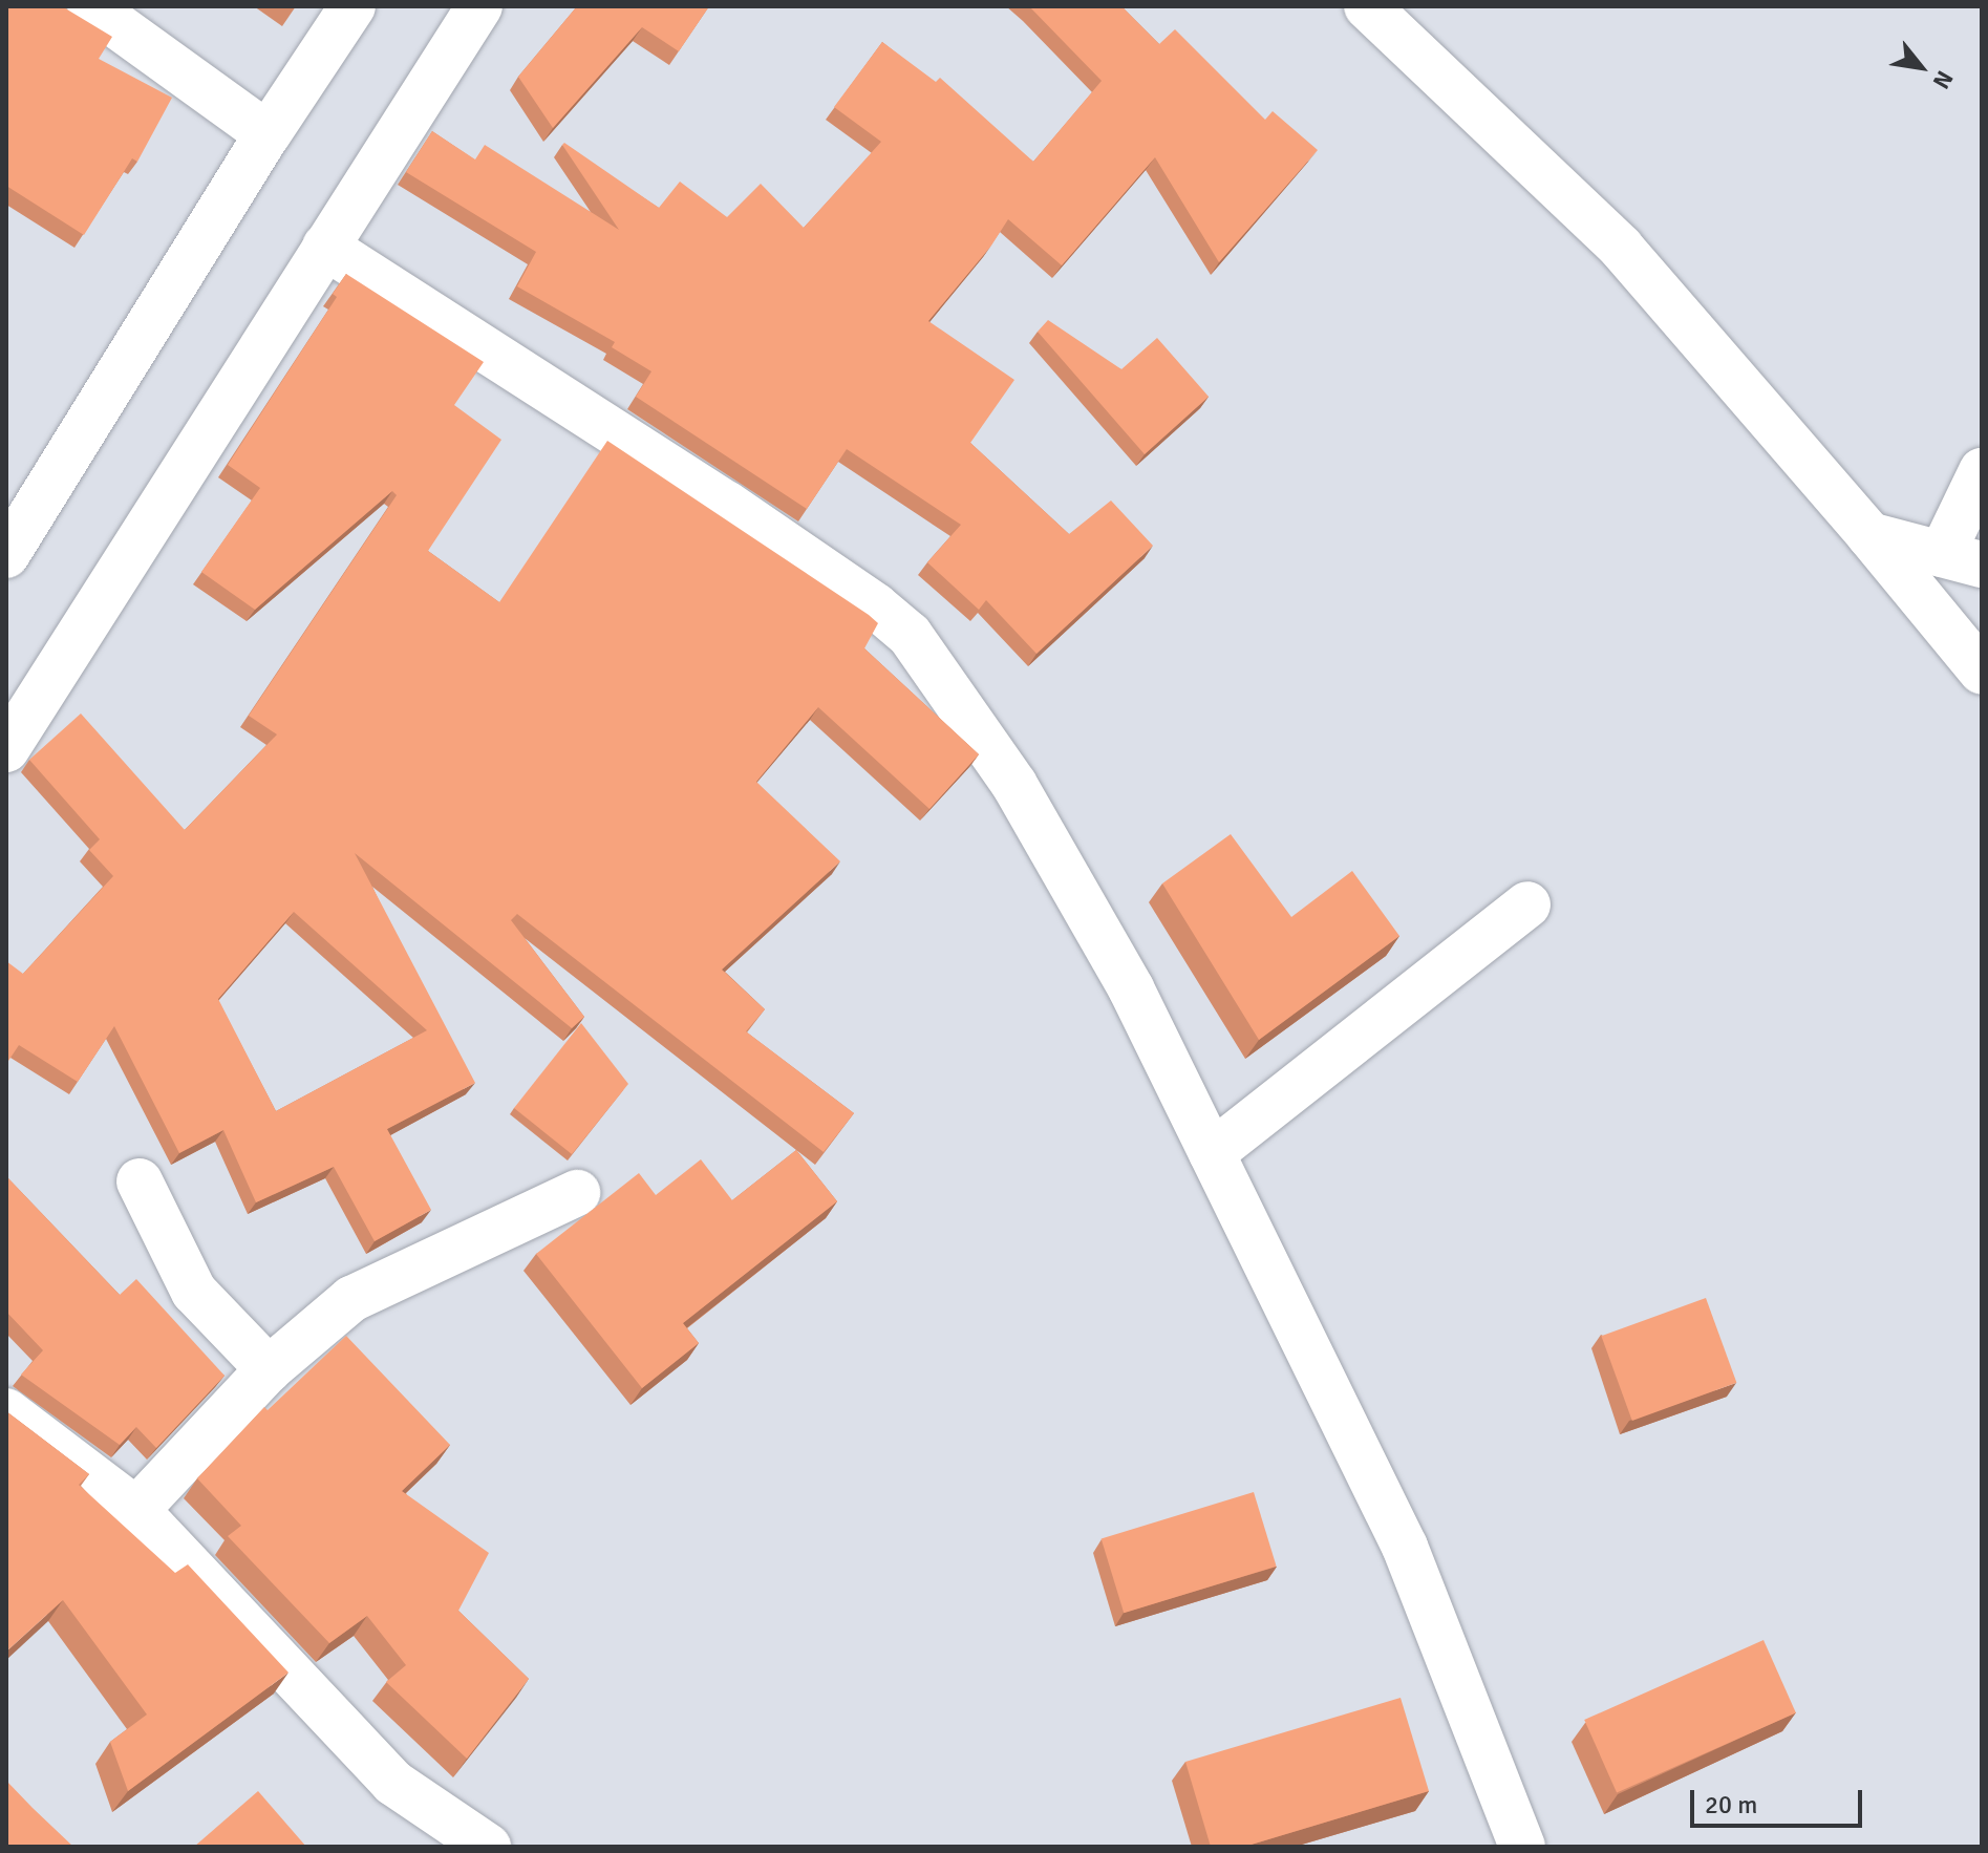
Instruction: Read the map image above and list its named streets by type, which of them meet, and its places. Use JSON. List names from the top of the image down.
{
  "scale_bar": "20 m",
  "north": "bottom right"
}
